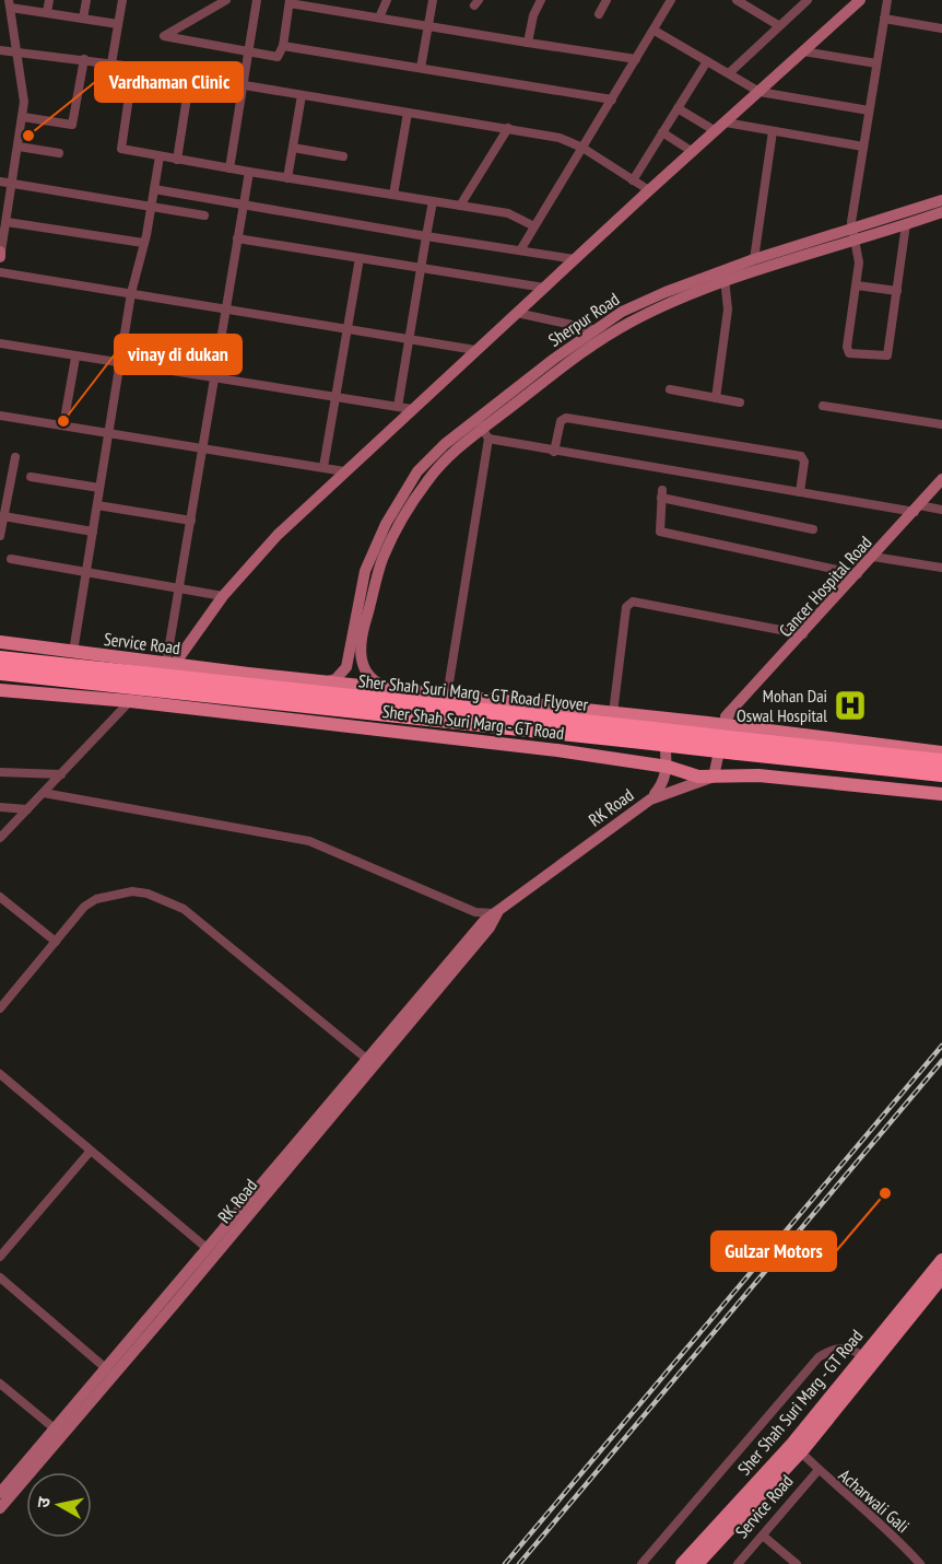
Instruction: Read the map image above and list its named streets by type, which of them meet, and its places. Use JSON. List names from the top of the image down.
{
  "streets": {
    "highway": ["Sher Shah Suri Marg - GT Road Flyover"],
    "main road": ["Service Road", "Sher Shah Suri Marg - GT Road"],
    "street": [
      "Sherpur Road",
      "Cancer Hospital Road",
      "RK Road",
      "Acharwali Gali"
    ]
  },
  "crossings": [
    ["Sherpur Road", "Sher Shah Suri Marg - GT Road"],
    ["Service Road", "Sher Shah Suri Marg - GT Road"],
    ["Service Road", "Acharwali Gali"],
    ["Sher Shah Suri Marg - GT Road Flyover", "Sher Shah Suri Marg - GT Road"],
    ["Sher Shah Suri Marg - GT Road", "Acharwali Gali"]
  ],
  "places": {
    "other": ["Vardhaman Clinic", "vinay di dukan", "Gulzar Motors"],
    "hospital": ["Mohan Dai Oswal Hospital"]
  },
  "north": "left"
}
